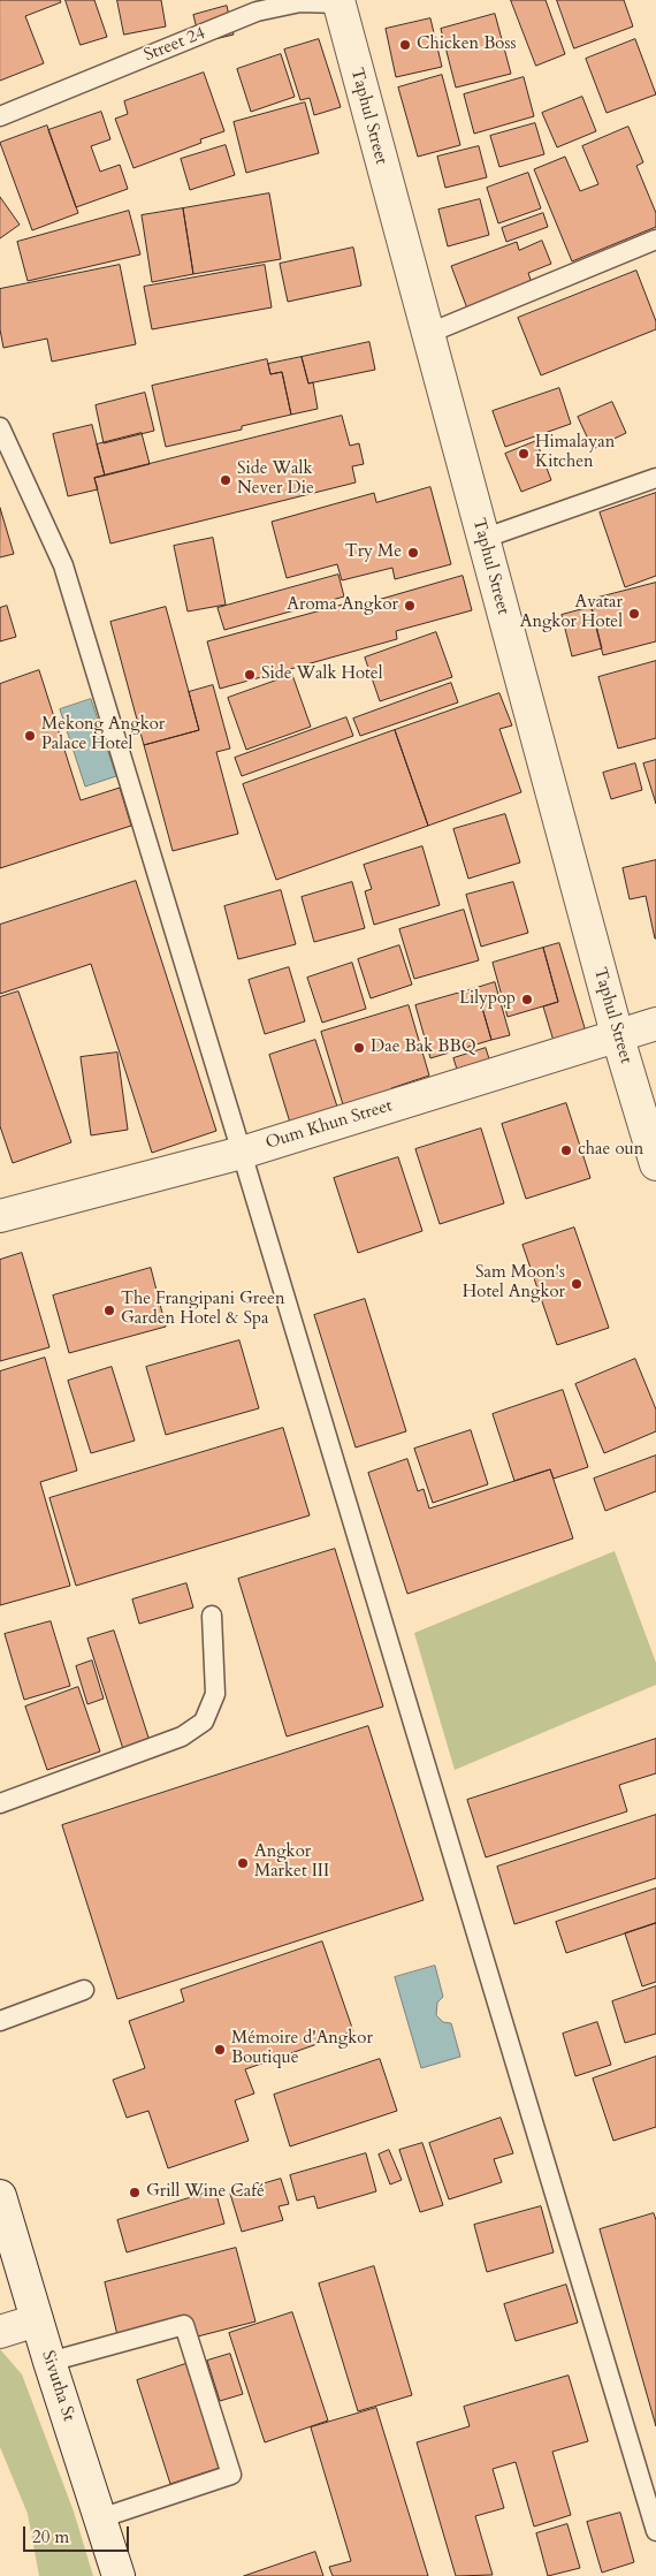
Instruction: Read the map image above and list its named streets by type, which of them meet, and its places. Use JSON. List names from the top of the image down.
{
  "streets": {
    "street": ["Taphul Street", "Oum Khun Street", "Sivutha St"],
    "lane": ["Street 24"]
  },
  "crossings": [
    ["Street 24", "Taphul Street"],
    ["Taphul Street", "Oum Khun Street"]
  ],
  "places": [
    "Chicken Boss",
    "Himalayan Kitchen",
    "Side Walk Never Die",
    "Try Me",
    "Aroma Angkor",
    "Avatar Angkor Hotel",
    "Side Walk Hotel",
    "Mekong Angkor Palace Hotel",
    "Lilypop",
    "Dae Bak BBQ",
    "chae oun",
    "Sam Moon's Hotel Angkor",
    "The Frangipani Green Garden Hotel & Spa",
    "Angkor Market III",
    "Mémoire d'Angkor Boutique",
    "Grill Wine Café"
  ],
  "scale_bar": "20 m"
}
